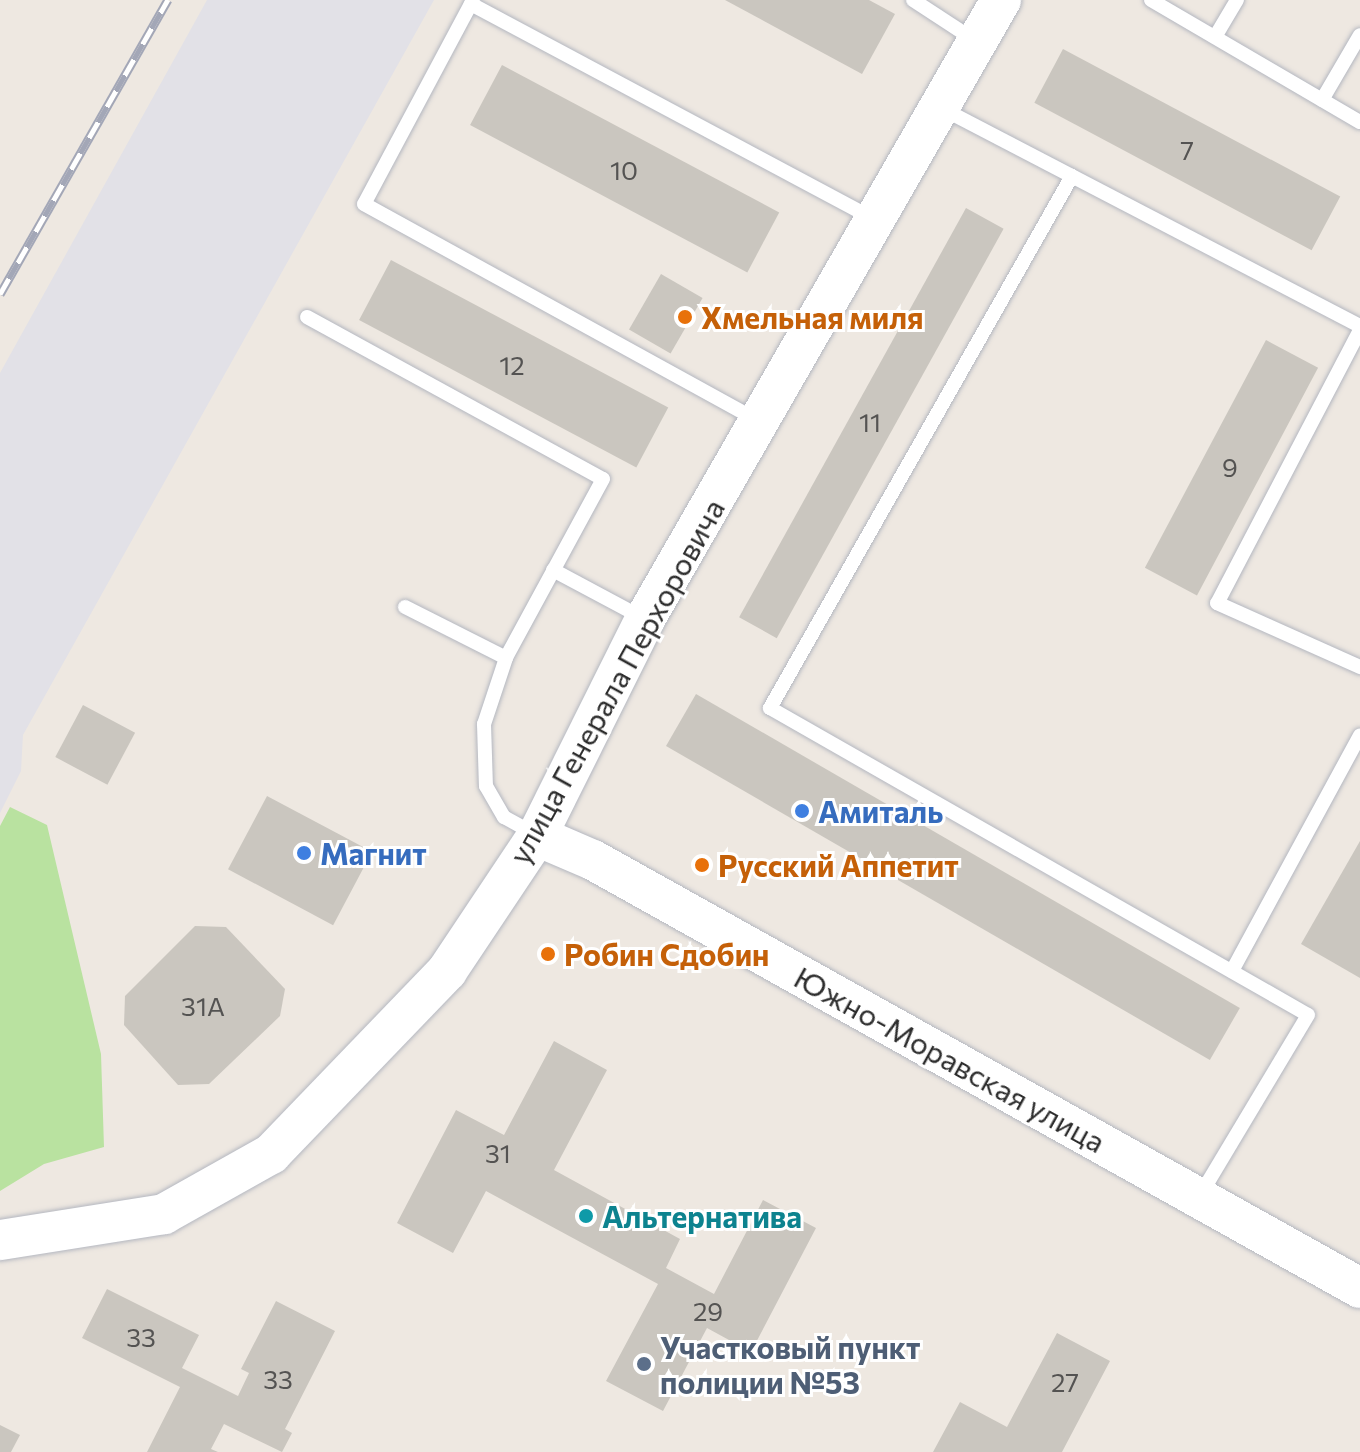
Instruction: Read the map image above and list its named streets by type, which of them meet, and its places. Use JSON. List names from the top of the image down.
{
  "streets": {
    "street": ["улица Генерала Перхоровича", "Южно-Моравская улица"]
  },
  "crossings": [
    ["улица Генерала Перхоровича", "Южно-Моравская улица"]
  ],
  "places": [
    "Хмельная миля",
    "Амиталь",
    "Магнит",
    "Русский Аппетит",
    "Робин Сдобин",
    "Альтернатива",
    "Участковый пункт полиции №53"
  ],
  "house_numbers": [
    "7",
    "10",
    "12",
    "11",
    "9",
    "31А",
    "31",
    "29",
    "33",
    "33",
    "27"
  ]
}
